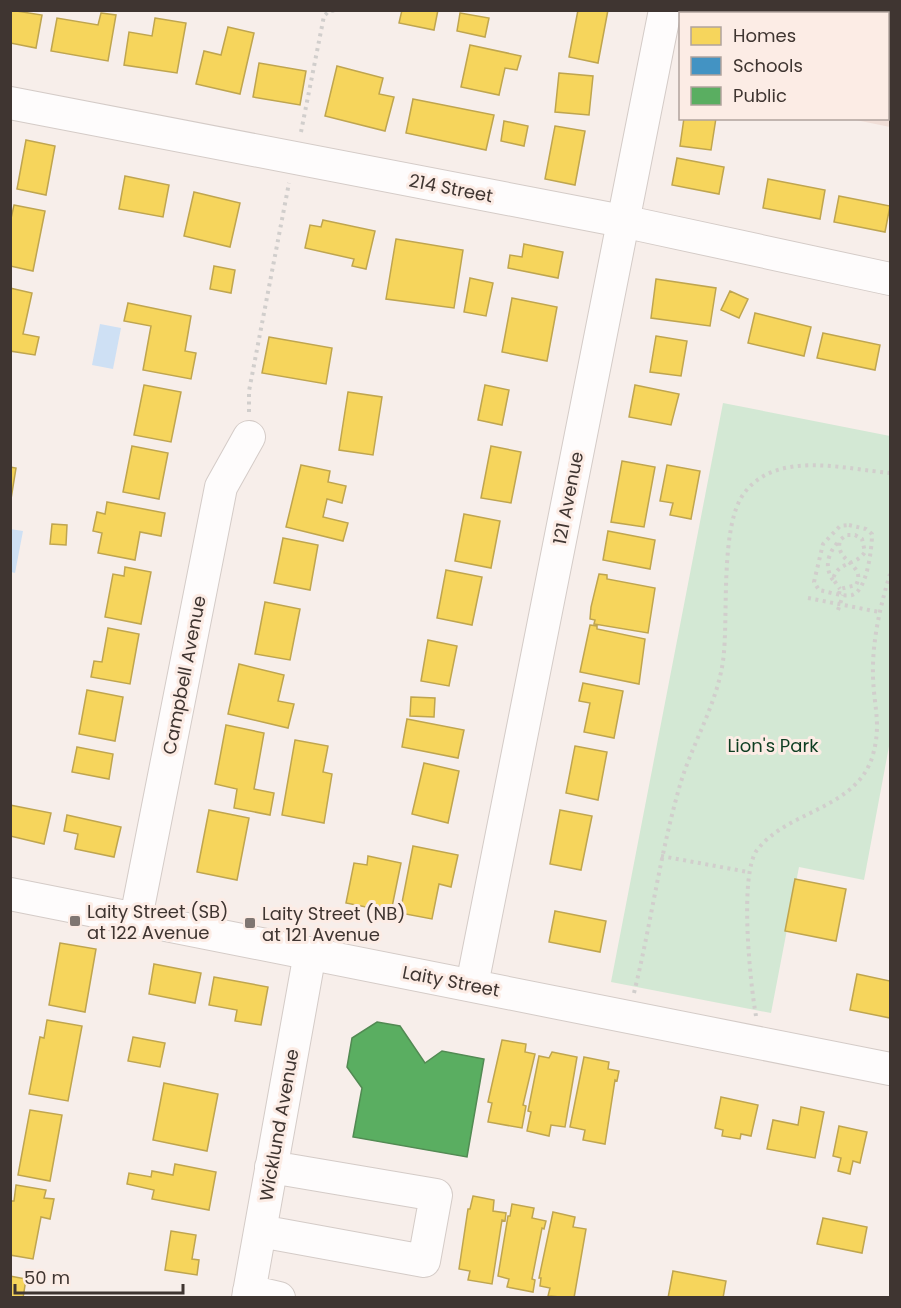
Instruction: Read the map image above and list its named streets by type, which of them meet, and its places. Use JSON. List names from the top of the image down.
{
  "streets": {
    "street": [
      "214 Street",
      "121 Avenue",
      "Campbell Avenue",
      "Laity Street",
      "Wicklund Avenue"
    ]
  },
  "crossings": [
    ["214 Street", "121 Avenue"],
    ["121 Avenue", "Laity Street"],
    ["Campbell Avenue", "Laity Street"],
    ["Laity Street", "Wicklund Avenue"]
  ],
  "parks": ["Lion's Park"],
  "places": {
    "transit": ["Laity Street (SB) at 122 Avenue", "Laity Street (NB) at 121 Avenue"]
  },
  "legend": ["Homes", "Schools", "Public"],
  "scale_bar": "50 m"
}
